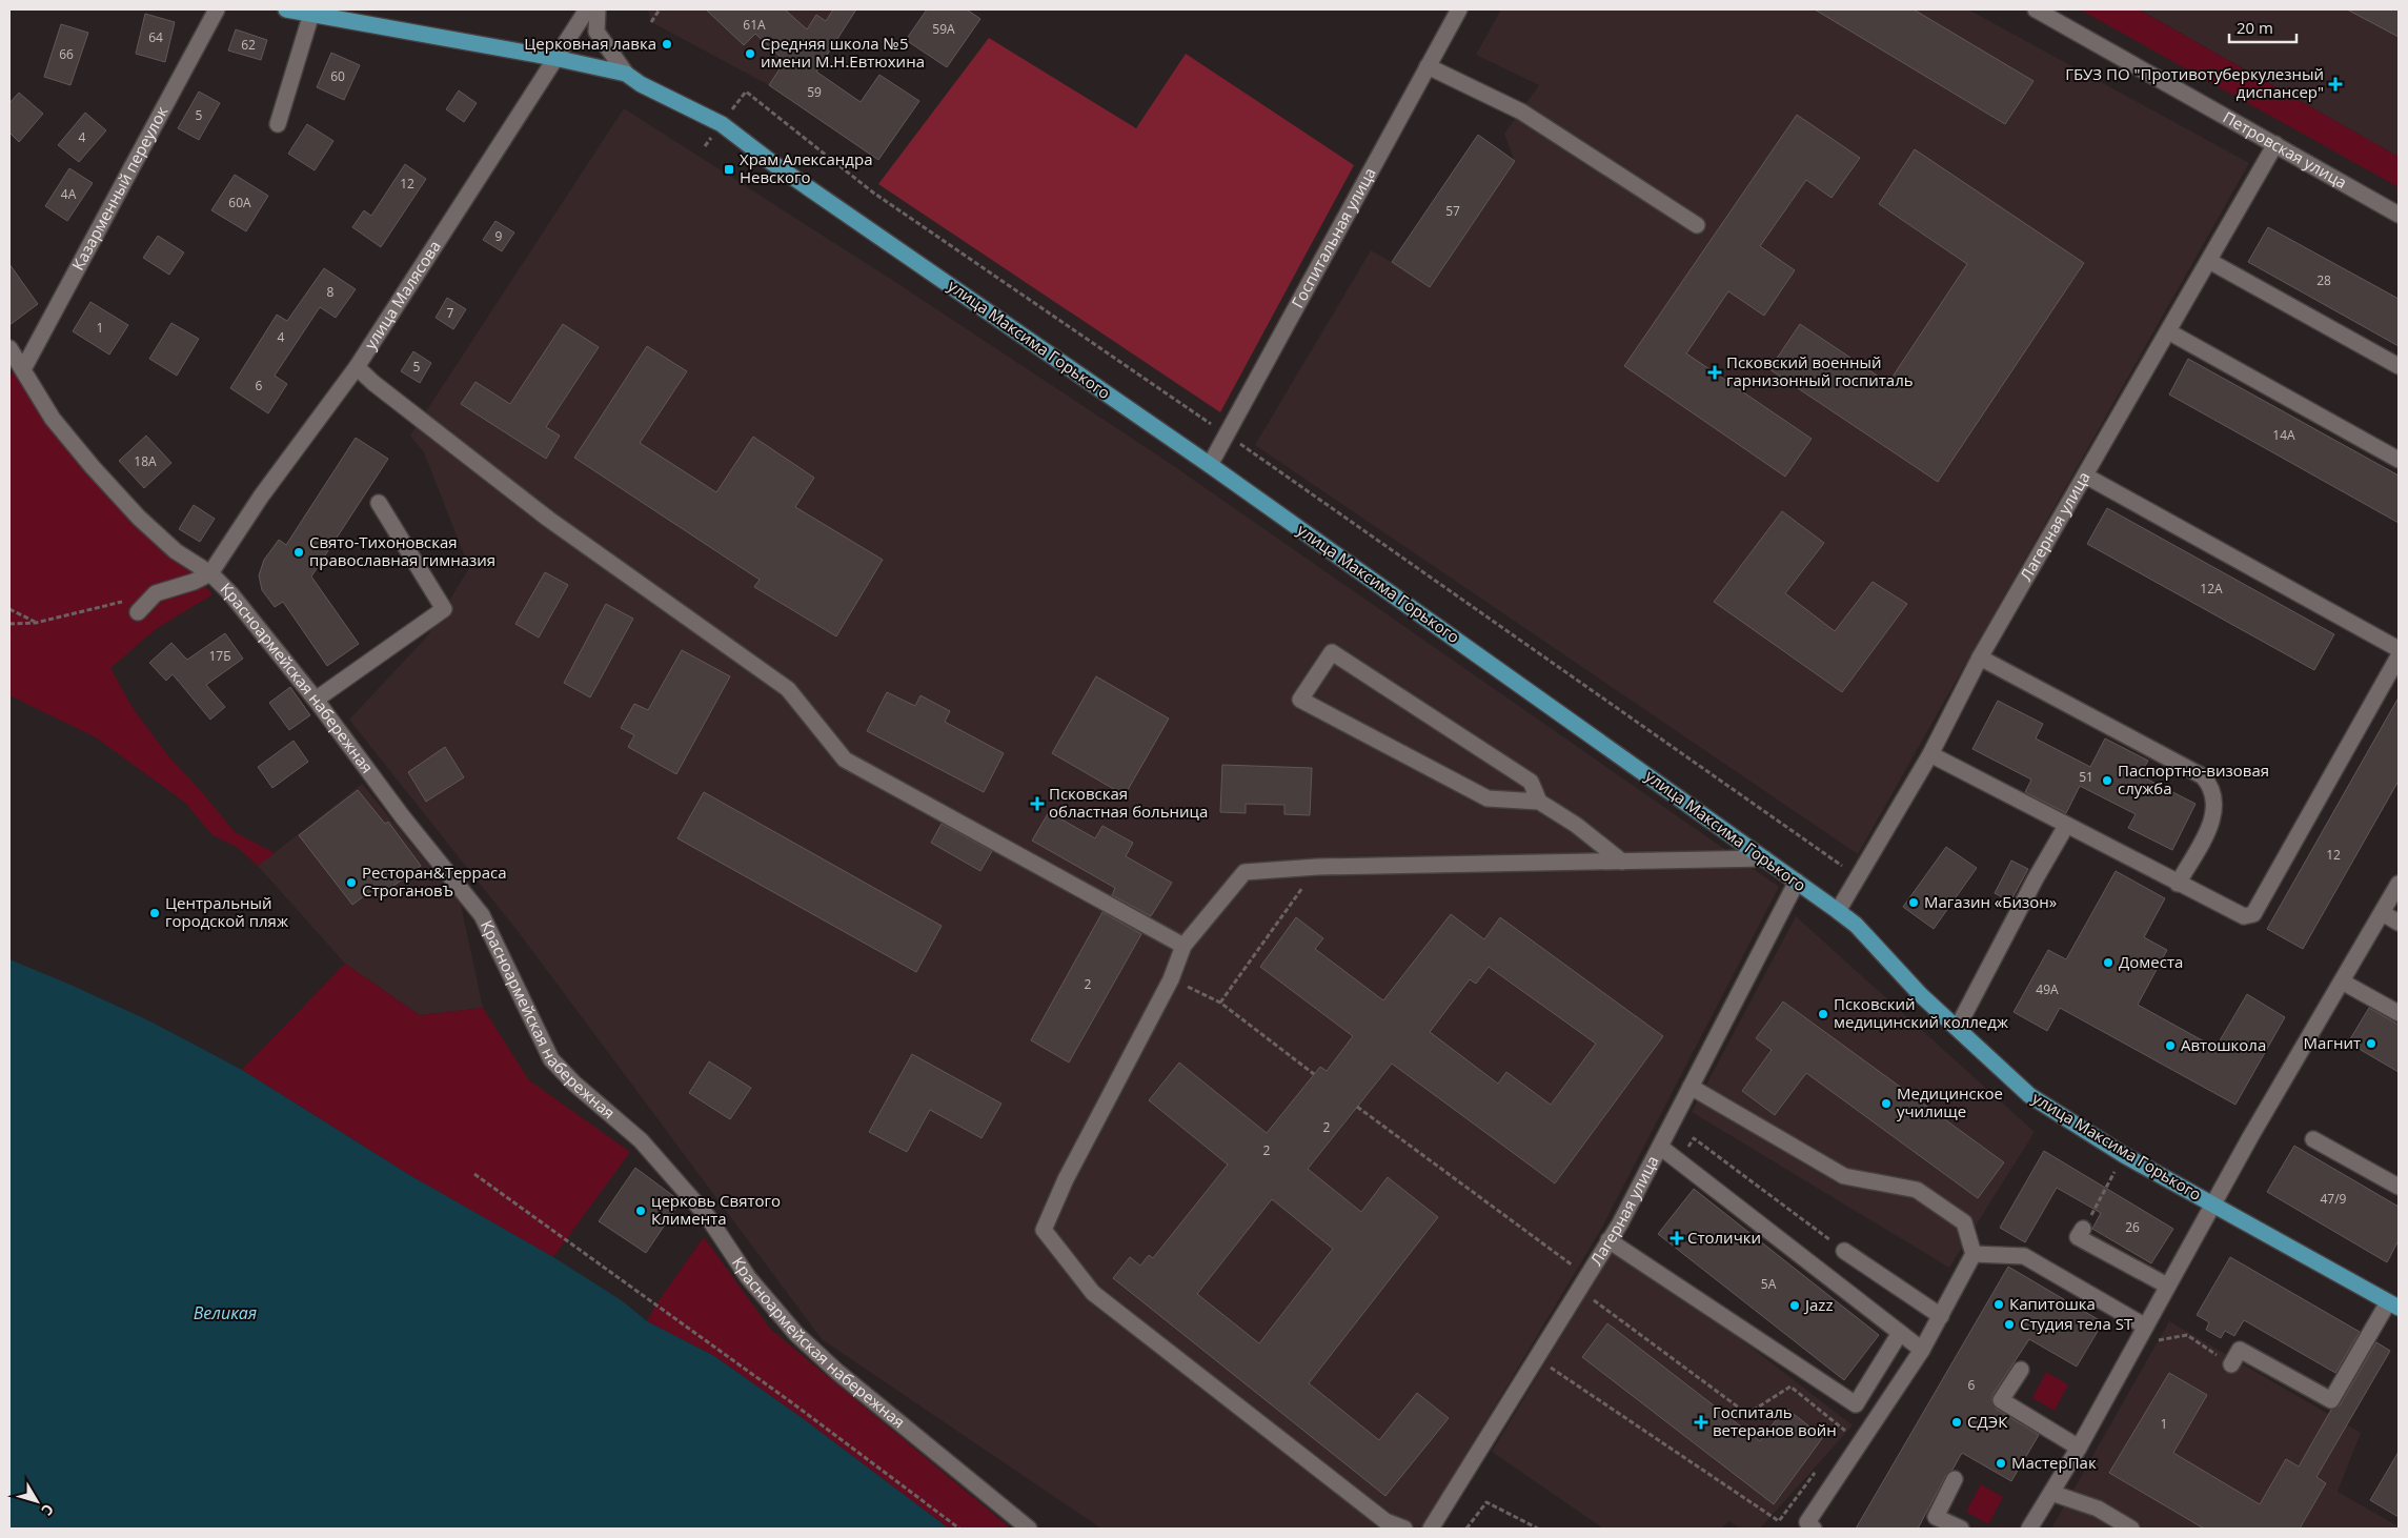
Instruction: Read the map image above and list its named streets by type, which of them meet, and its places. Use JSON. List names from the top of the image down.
{
  "streets": {
    "main road": ["улица Максима Горького"],
    "street": [
      "Петровская улица",
      "Казарменный переулок",
      "Госпитальная улица",
      "улица Малясова",
      "Лагерная улица",
      "Красноармейская набережная"
    ]
  },
  "crossings": [
    ["Петровская улица", "Лагерная улица"],
    ["Казарменный переулок", "Красноармейская набережная"],
    ["Госпитальная улица", "улица Максима Горького"],
    ["улица Малясова", "улица Максима Горького"],
    ["улица Малясова", "Красноармейская набережная"],
    ["улица Максима Горького", "Лагерная улица"]
  ],
  "water": ["Великая"],
  "places": {
    "other": [
      "Церковная лавка",
      "Средняя школа №5 имени М.Н.Евтюхина",
      "Свято-Тихоновская православная гимназия",
      "Паспортно-визовая служба",
      "Ресторан&Терраса СтрогановЪ",
      "Магазин «Бизон»",
      "Центральный городской пляж",
      "Доместа",
      "Псковский медицинский колледж",
      "Магнит",
      "Автошкола",
      "Медицинское училище",
      "церковь Святого Климента",
      "Капитошка",
      "Jazz",
      "Студия тела ST",
      "СДЭК",
      "МастерПак"
    ],
    "health": [
      "ГБУЗ ПО \"Противотуберкулезный диспансер\"",
      "Псковский военный гарнизонный госпиталь",
      "Псковская областная больница",
      "Столички",
      "Госпиталь ветеранов войн"
    ],
    "transit": ["Храм Александра Невского"]
  },
  "house_numbers": [
    "61А",
    "59А",
    "64",
    "62",
    "66",
    "60",
    "59",
    "5",
    "4",
    "12",
    "4А",
    "60А",
    "57",
    "9",
    "28",
    "8",
    "7",
    "1",
    "4",
    "5",
    "6",
    "14А",
    "18А",
    "12А",
    "17Б",
    "51",
    "12",
    "2",
    "49А",
    "2",
    "2",
    "47/9",
    "26",
    "5А",
    "6",
    "1"
  ],
  "scale_bar": "20 m",
  "north": "bottom right"
}
